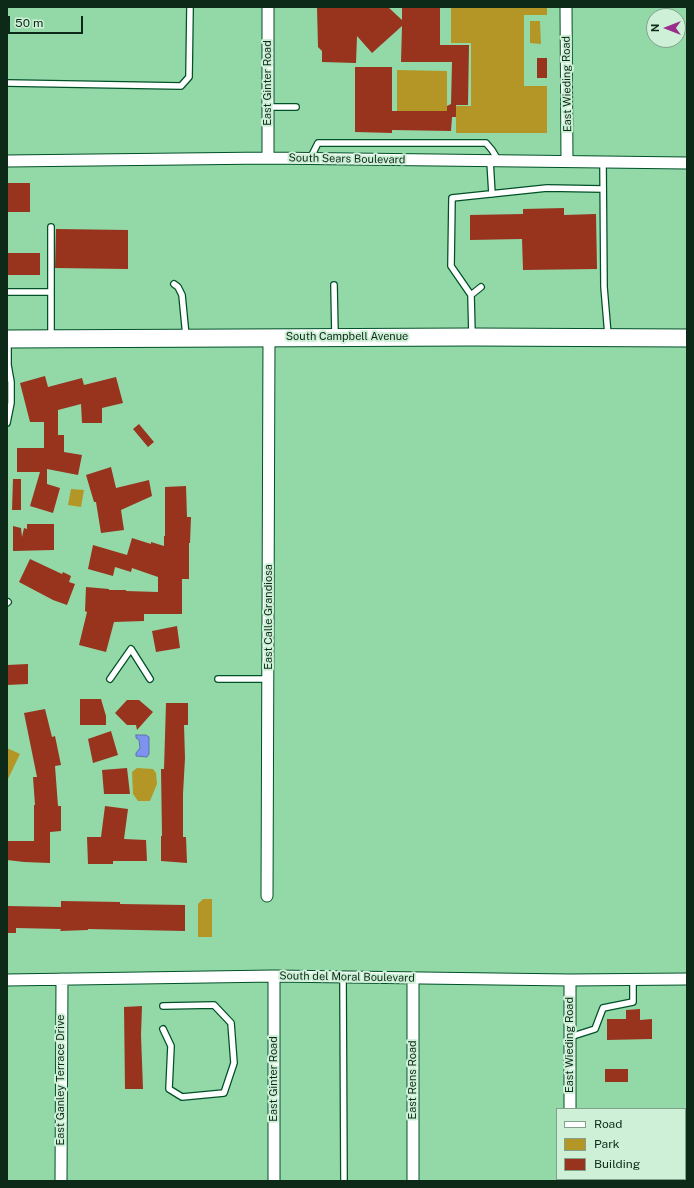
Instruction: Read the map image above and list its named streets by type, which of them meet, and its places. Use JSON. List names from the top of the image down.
{
  "streets": {
    "main road": ["South Campbell Avenue"],
    "street": [
      "East Ginter Road",
      "East Wieding Road",
      "South Sears Boulevard",
      "East Calle Grandiosa",
      "South del Moral Boulevard",
      "East Ganley Terrace Drive",
      "East Rens Road"
    ]
  },
  "crossings": [
    ["East Ginter Road", "South Sears Boulevard"],
    ["East Ginter Road", "South del Moral Boulevard"],
    ["East Wieding Road", "South Sears Boulevard"],
    ["East Wieding Road", "South del Moral Boulevard"],
    ["South Campbell Avenue", "East Calle Grandiosa"],
    ["South del Moral Boulevard", "East Ganley Terrace Drive"],
    ["South del Moral Boulevard", "East Rens Road"]
  ],
  "legend": ["Road", "Park", "Building"],
  "scale_bar": "50 m",
  "north": "left"
}
